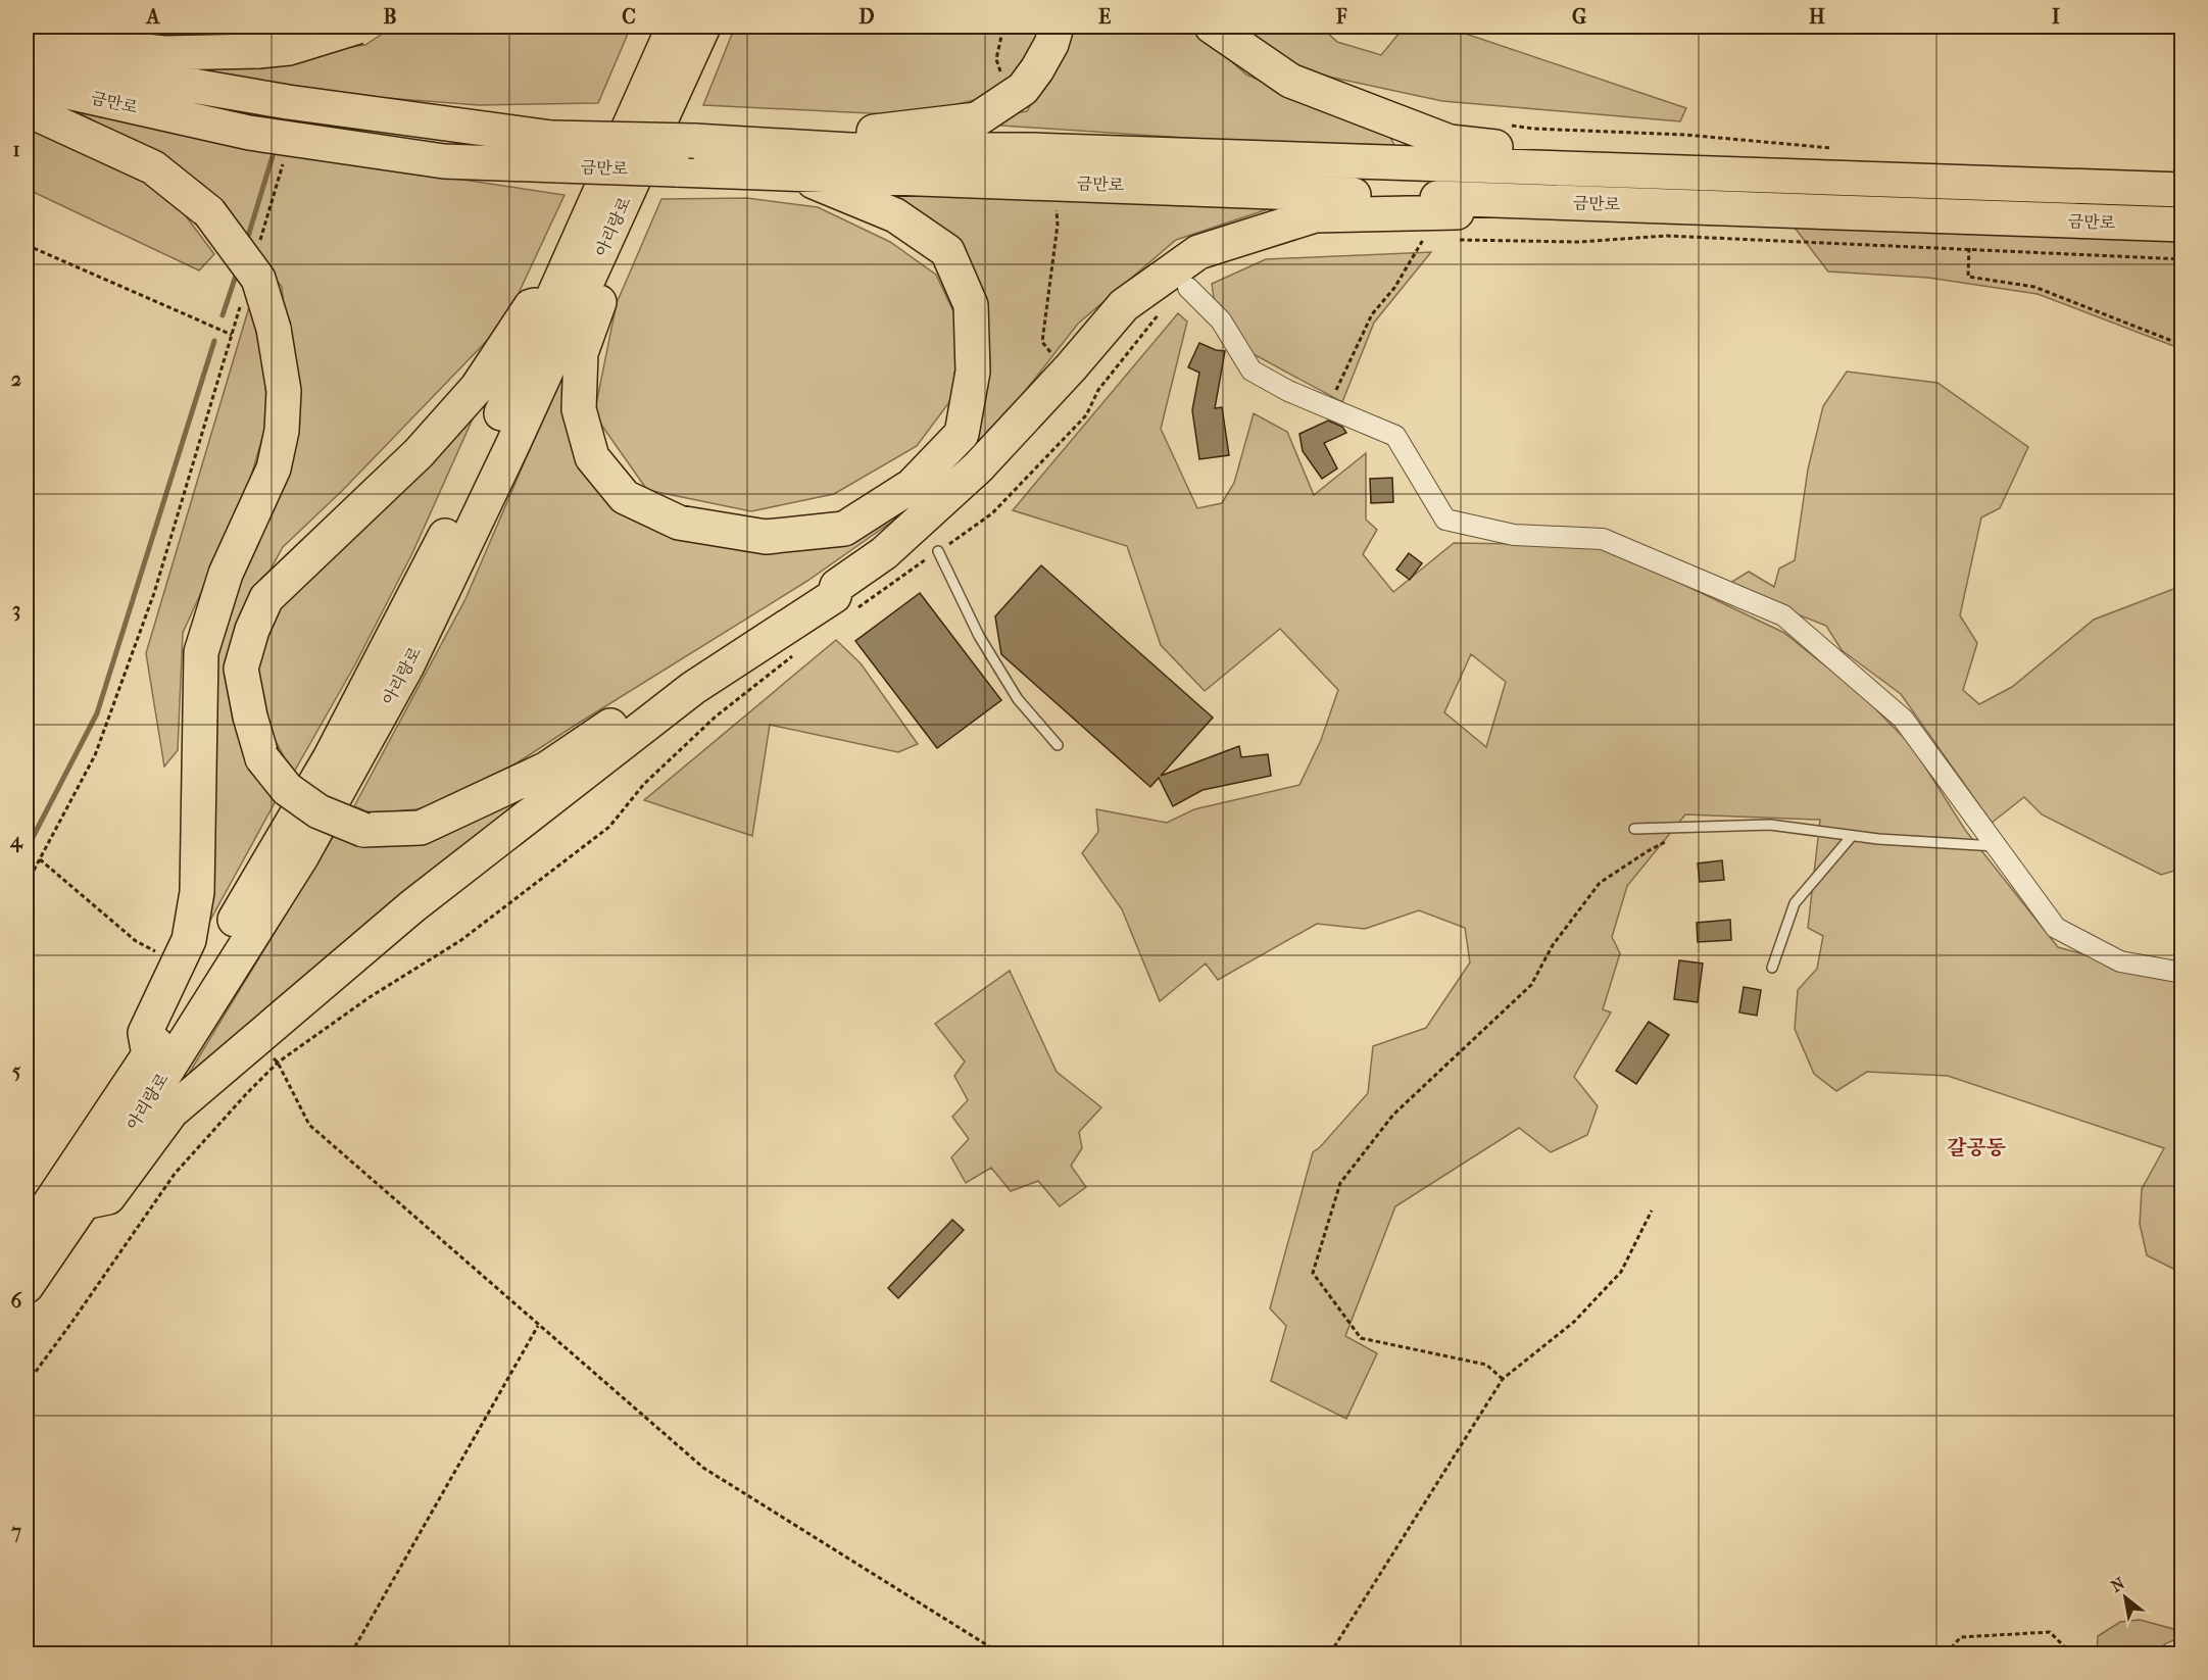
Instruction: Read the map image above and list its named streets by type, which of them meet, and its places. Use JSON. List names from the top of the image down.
{
  "streets": {
    "highway": ["금만로", "아리랑로"]
  },
  "districts": ["갈공동"],
  "north": "top left",
  "grid": {
    "columns": [
      "A",
      "B",
      "C",
      "D",
      "E",
      "F",
      "G",
      "H",
      "I"
    ],
    "rows": [
      "1",
      "2",
      "3",
      "4",
      "5",
      "6",
      "7"
    ]
  }
}
